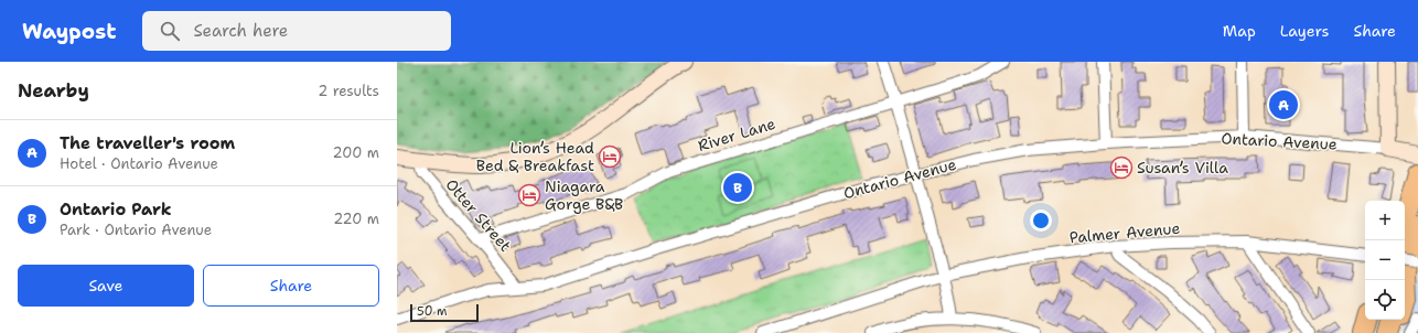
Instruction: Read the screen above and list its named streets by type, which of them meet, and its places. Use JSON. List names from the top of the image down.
{
  "streets": {
    "main road": ["Ontario Avenue"],
    "street": ["River Lane", "Otter Street", "Palmer Avenue"]
  },
  "crossings": [
    ["River Lane", "Otter Street"],
    ["Ontario Avenue", "Otter Street"]
  ],
  "places": {
    "hotel": ["Lion’s Head Bed & Breakfast", "Susan’s Villa", "Niagara Gorge B&B"]
  },
  "scale_bar": "50 m",
  "page": {
    "header": "Waypost",
    "search": "Search here",
    "nav": ["Map", "Layers", "Share"],
    "heading": ["Nearby", "2 results"],
    "pins": ["A", "B"],
    "list": [
      {
        "mark": "A",
        "name": "The traveller's room",
        "note": "Hotel · Ontario Avenue",
        "value": "200 m"
      },
      {
        "mark": "B",
        "name": "Ontario Park",
        "note": "Park · Ontario Avenue",
        "value": "220 m"
      }
    ],
    "map_buttons": ["+", "−"],
    "buttons": ["Save", "Share"],
    "scale": "50 m"
  }
}
